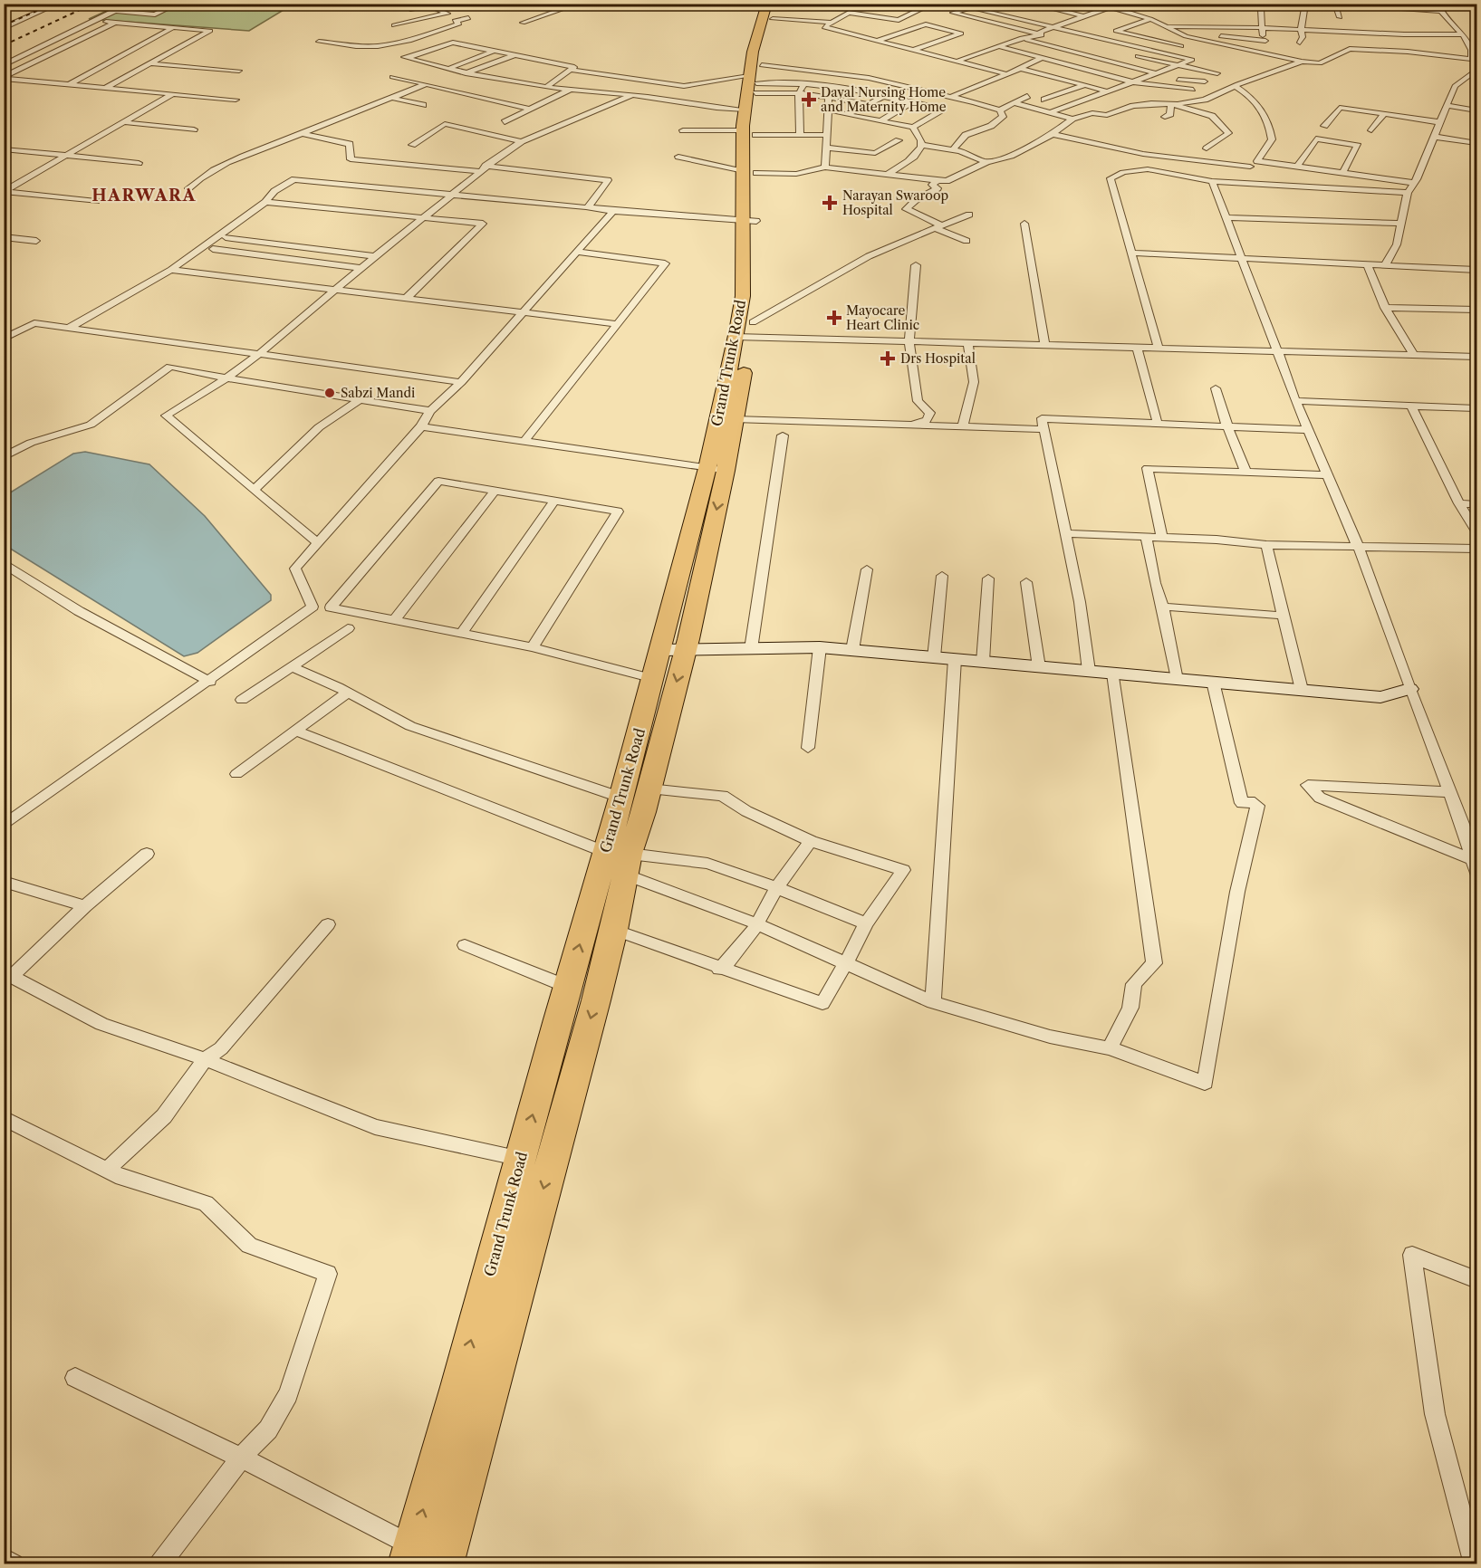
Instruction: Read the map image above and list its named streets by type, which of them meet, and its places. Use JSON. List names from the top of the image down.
{
  "streets": {
    "highway": ["Grand Trunk Road"]
  },
  "districts": ["HARWARA"],
  "places": {
    "health": [
      "Dayal Nursing Home and Maternity Home",
      "Narayan Swaroop Hospital",
      "Mayocare Heart Clinic",
      "Drs Hospital"
    ],
    "other": ["Sabzi Mandi"]
  }
}
